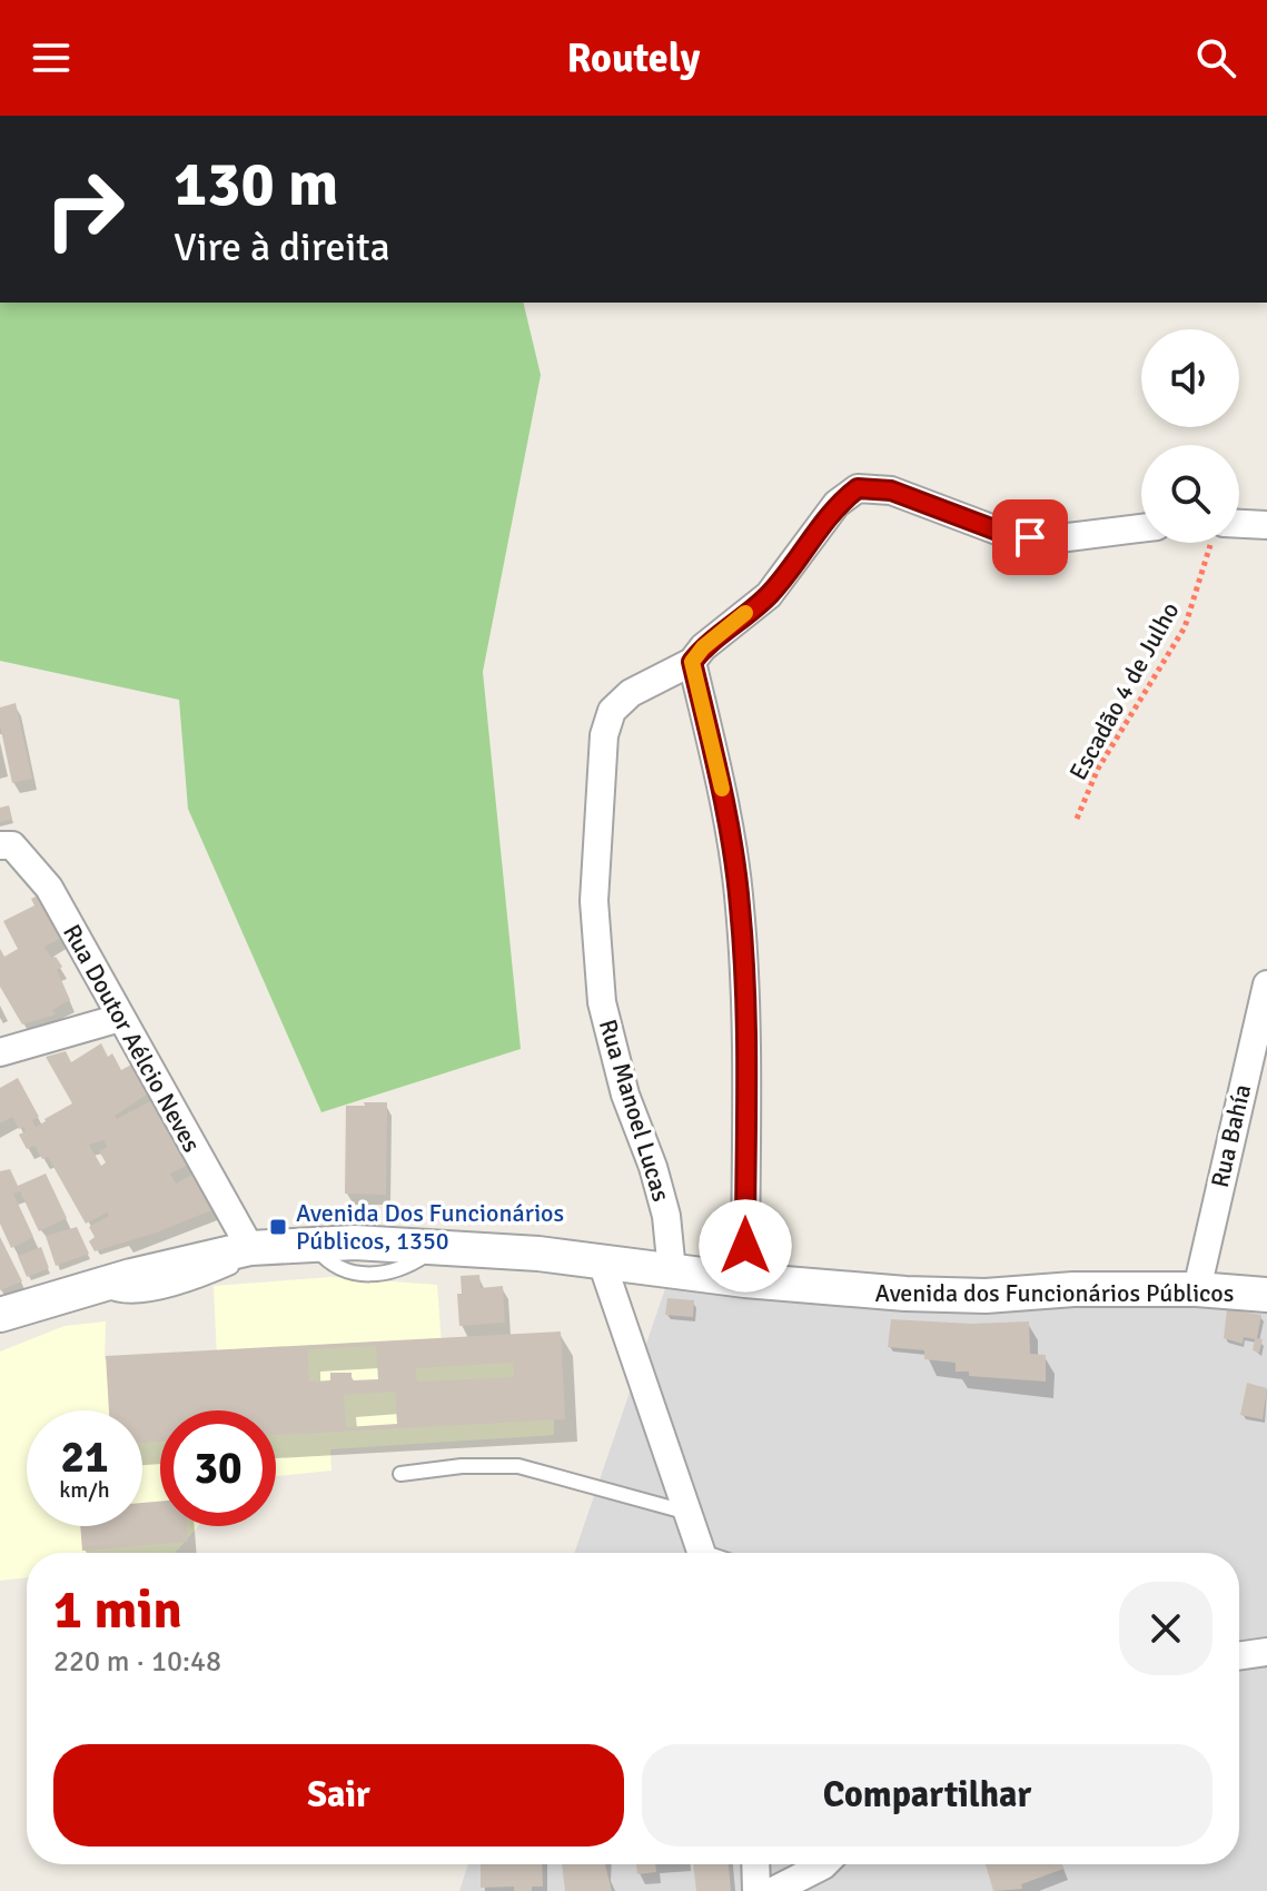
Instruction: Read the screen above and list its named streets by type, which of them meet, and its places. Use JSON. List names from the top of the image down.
{
  "streets": {
    "street": [
      "Rua Doutor Aélcio Neves",
      "Rua Manoel Lucas",
      "Rua Bahía",
      "Avenida dos Funcionários Públicos"
    ],
    "path": ["Escadão 4 de Julho"]
  },
  "crossings": [
    ["Rua Doutor Aélcio Neves", "Avenida dos Funcionários Públicos"],
    ["Rua Manoel Lucas", "Avenida dos Funcionários Públicos"],
    ["Rua Bahía", "Avenida dos Funcionários Públicos"]
  ],
  "places": {
    "transit": ["Avenida Dos Funcionários Públicos, 1350"]
  },
  "page": {
    "header": "Routely",
    "turn": ["130 m", "Vire à direita"],
    "speed": "21 km/h",
    "limit": "30",
    "heading": ["1 min", "220 m · 10:48"],
    "buttons": ["Sair", "Compartilhar"]
  }
}
